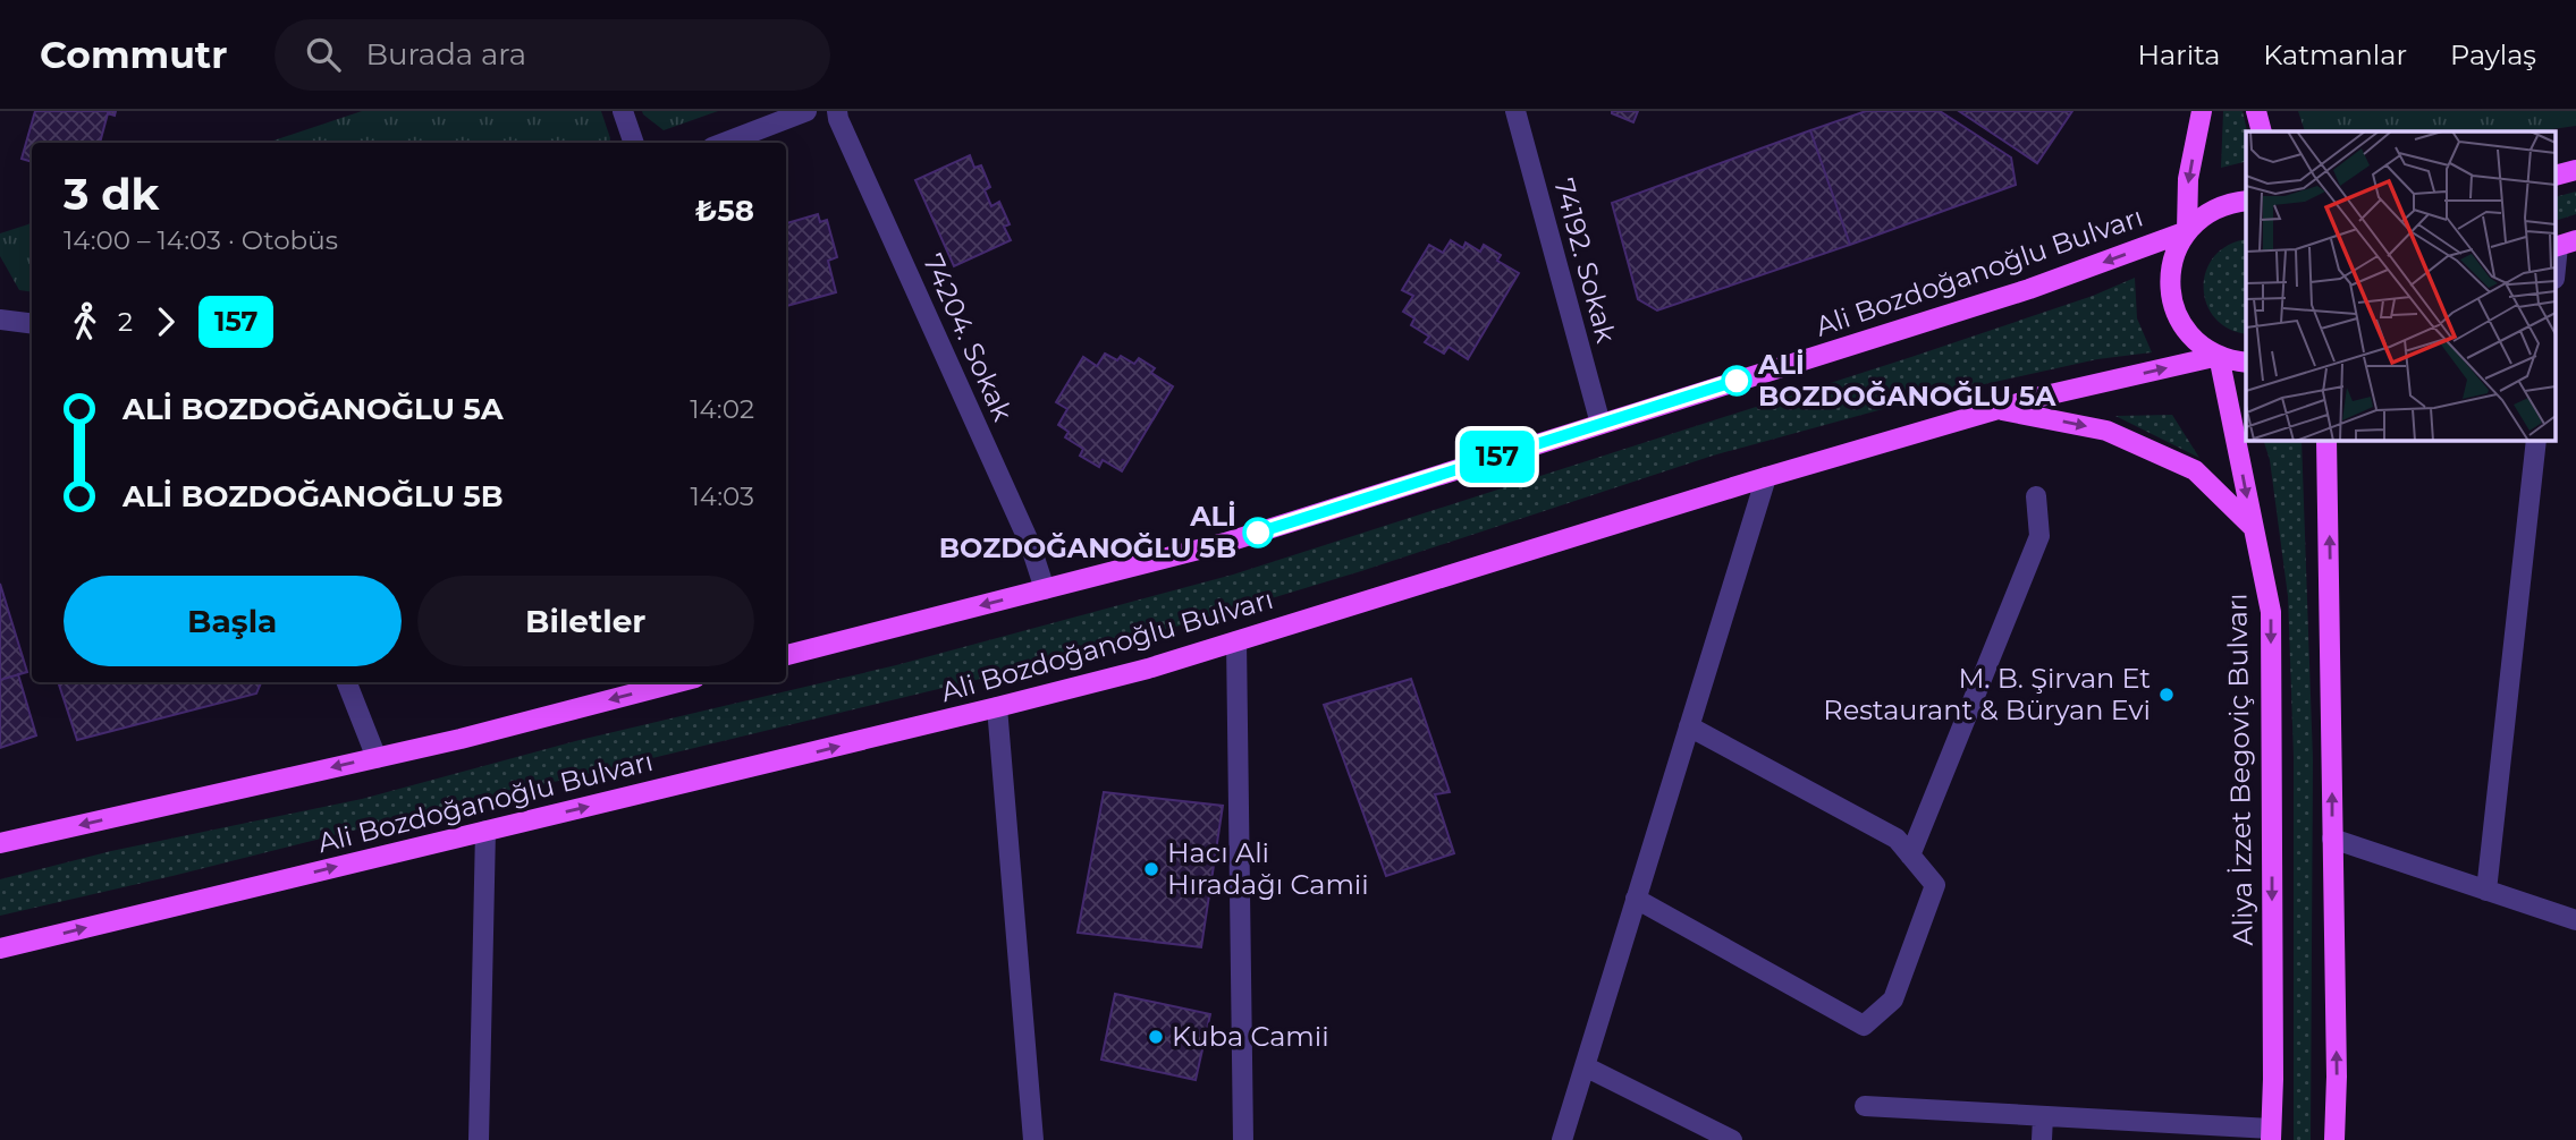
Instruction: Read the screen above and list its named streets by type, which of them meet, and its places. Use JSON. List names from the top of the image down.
{
  "streets": {
    "main road": ["Ali Bozdoğanoğlu Bulvarı", "Aliya İzzet Begoviç Bulvarı"],
    "street": ["74192. Sokak", "74204. Sokak"]
  },
  "crossings": [
    ["74192. Sokak", "Ali Bozdoğanoğlu Bulvarı"],
    ["Ali Bozdoğanoğlu Bulvarı", "74204. Sokak"],
    ["Ali Bozdoğanoğlu Bulvarı", "Aliya İzzet Begoviç Bulvarı"]
  ],
  "places": [
    "ALİ BOZDOĞANOĞLU 5A",
    "ALİ BOZDOĞANOĞLU 5B",
    "M. B. Şirvan Et Restaurant & Büryan Evi",
    "Hacı Ali Hıradağı Camii",
    "Kuba Camii"
  ],
  "lines": ["bus line 157"],
  "page": {
    "header": "Commutr",
    "search": "Burada ara",
    "nav": ["Harita", "Katmanlar", "Paylaş"],
    "on_map": "157",
    "heading": ["3 dk", "14:00 – 14:03 · Otobüs", "₺58"],
    "legs": ["2", "157"],
    "list": [
      {
        "name": "ALİ BOZDOĞANOĞLU 5A",
        "value": "14:02"
      },
      {
        "name": "ALİ BOZDOĞANOĞLU 5B",
        "value": "14:03"
      }
    ],
    "buttons": ["Başla", "Biletler"]
  }
}
